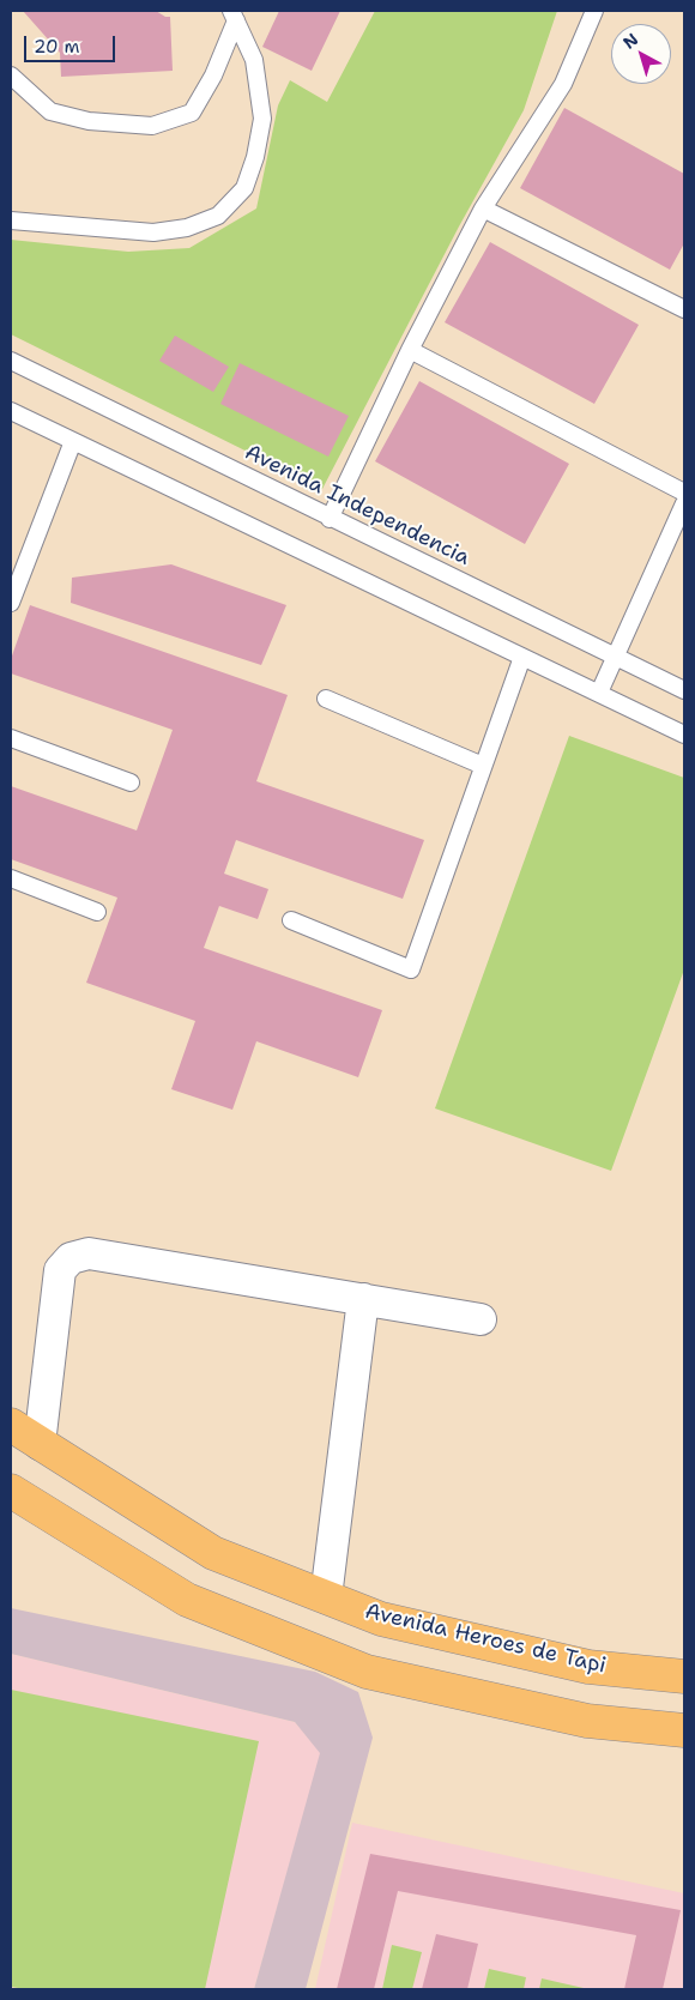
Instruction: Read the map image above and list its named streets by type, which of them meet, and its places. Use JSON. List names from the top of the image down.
{
  "streets": {
    "main road": ["Avenida Heroes de Tapi"],
    "lane": ["Avenida Independencia"]
  },
  "scale_bar": "20 m",
  "north": "top left"
}
